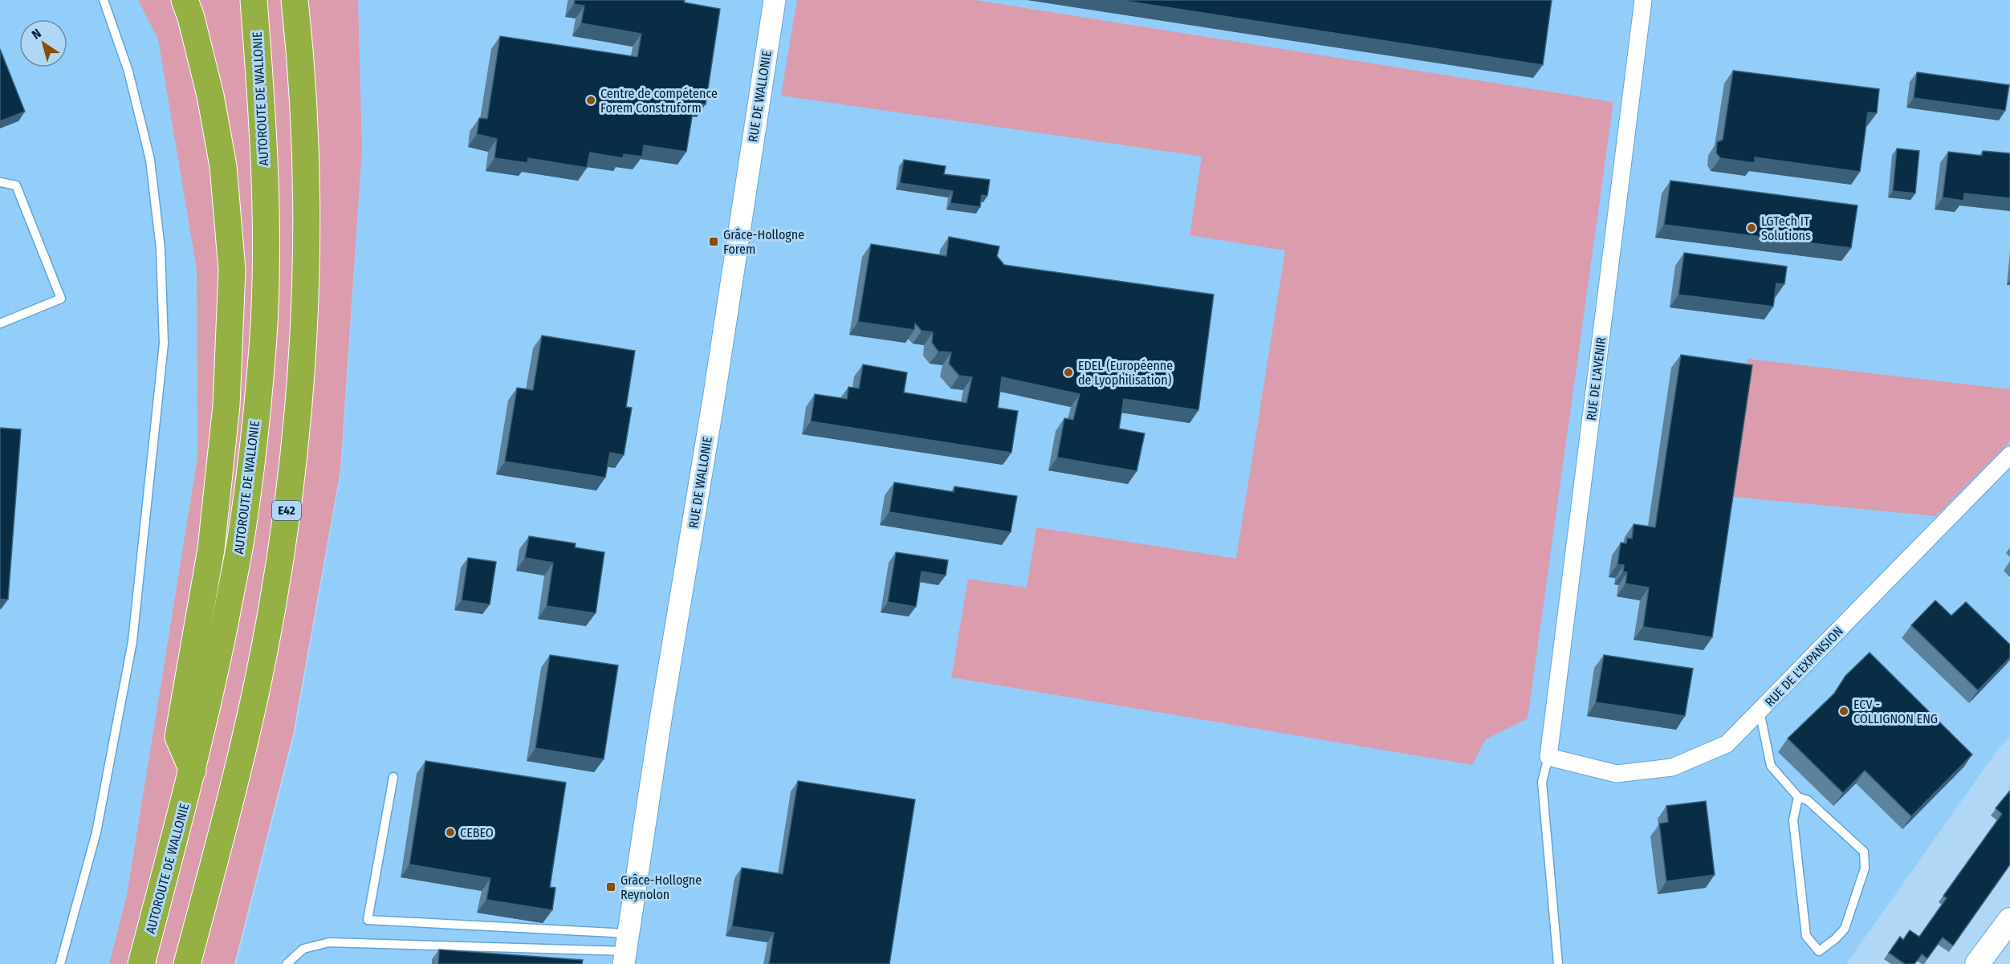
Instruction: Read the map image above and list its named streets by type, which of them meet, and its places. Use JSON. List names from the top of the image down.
{
  "streets": {
    "highway": ["AUTOROUTE DE WALLONIE", "E42"],
    "street": ["RUE DE WALLONIE", "RUE DE L'AVENIR", "RUE DE L'EXPANSION"]
  },
  "crossings": [
    ["RUE DE L'AVENIR", "RUE DE L'EXPANSION"]
  ],
  "places": {
    "other": [
      "Centre de compétence Forem Construform",
      "LGTech IT Solutions",
      "EDEL (Européenne de Lyophilisation)",
      "ECV - COLLIGNON ENG",
      "CEBEO"
    ],
    "transit": ["Grâce-Hollogne Forem", "Grâce-Hollogne Reynolon"]
  },
  "north": "top left"
}
